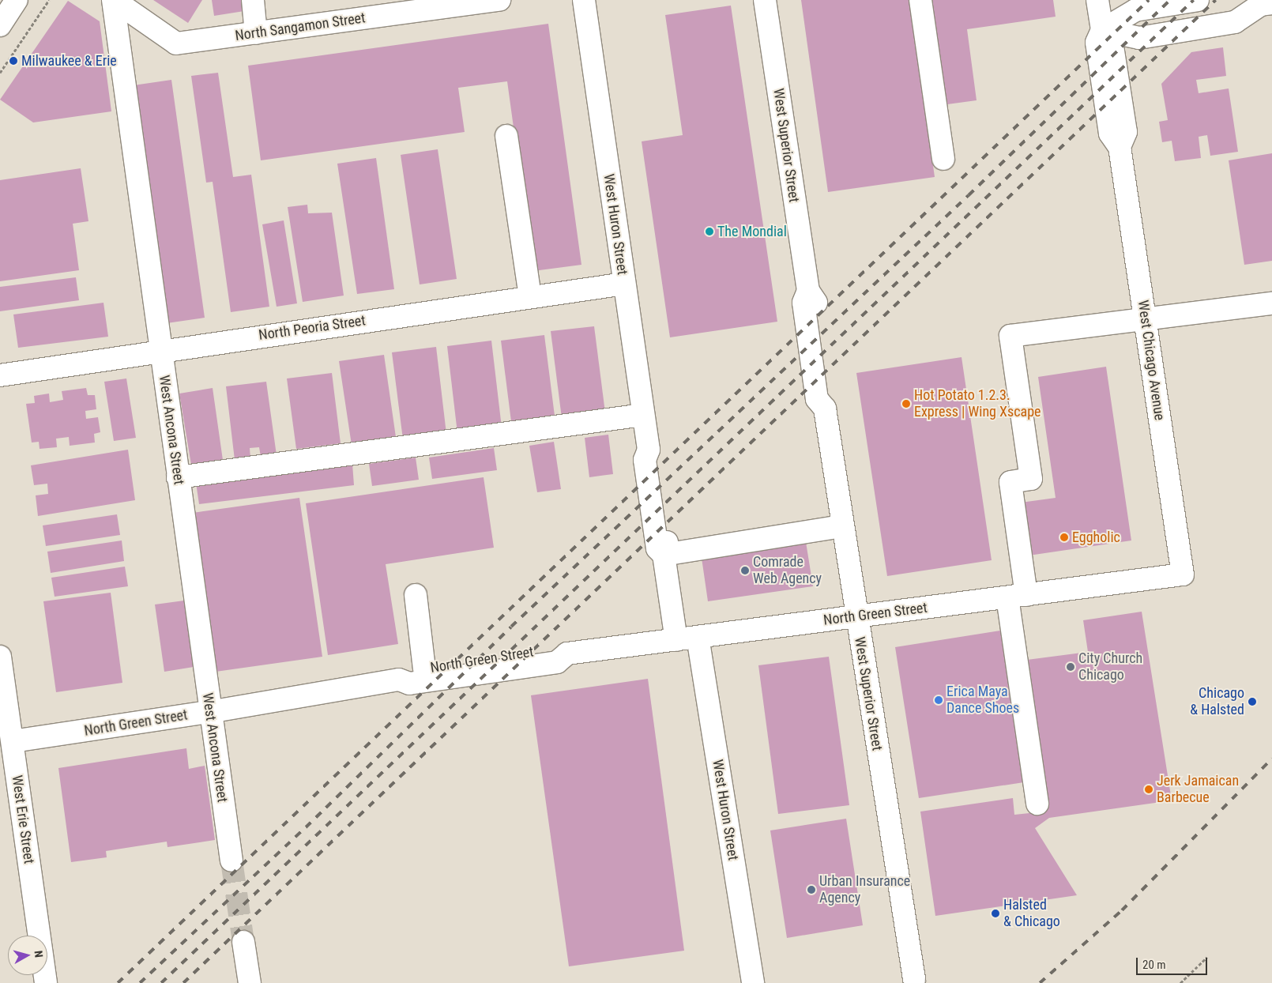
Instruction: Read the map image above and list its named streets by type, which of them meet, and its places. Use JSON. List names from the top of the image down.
{
  "streets": {
    "street": [
      "North Sangamon Street",
      "West Superior Street",
      "West Huron Street",
      "North Peoria Street",
      "West Chicago Avenue",
      "West Ancona Street",
      "North Green Street",
      "West Erie Street"
    ]
  },
  "crossings": [
    ["North Sangamon Street", "West Ancona Street"],
    ["West Superior Street", "North Green Street"],
    ["West Huron Street", "North Peoria Street"],
    ["West Huron Street", "North Green Street"],
    ["North Peoria Street", "West Ancona Street"],
    ["West Chicago Avenue", "North Green Street"],
    ["West Ancona Street", "North Green Street"],
    ["North Green Street", "West Erie Street"]
  ],
  "places": [
    "Milwaukee & Erie",
    "The Mondial",
    "Hot Potato 1.2.3. Express | Wing Xscape",
    "Eggholic",
    "Comrade Web Agency",
    "City Church Chicago",
    "Erica Maya Dance Shoes",
    "Chicago & Halsted",
    "Jerk Jamaican Barbecue",
    "Urban Insurance Agency",
    "Halsted & Chicago"
  ],
  "scale_bar": "20 m",
  "north": "right"
}
